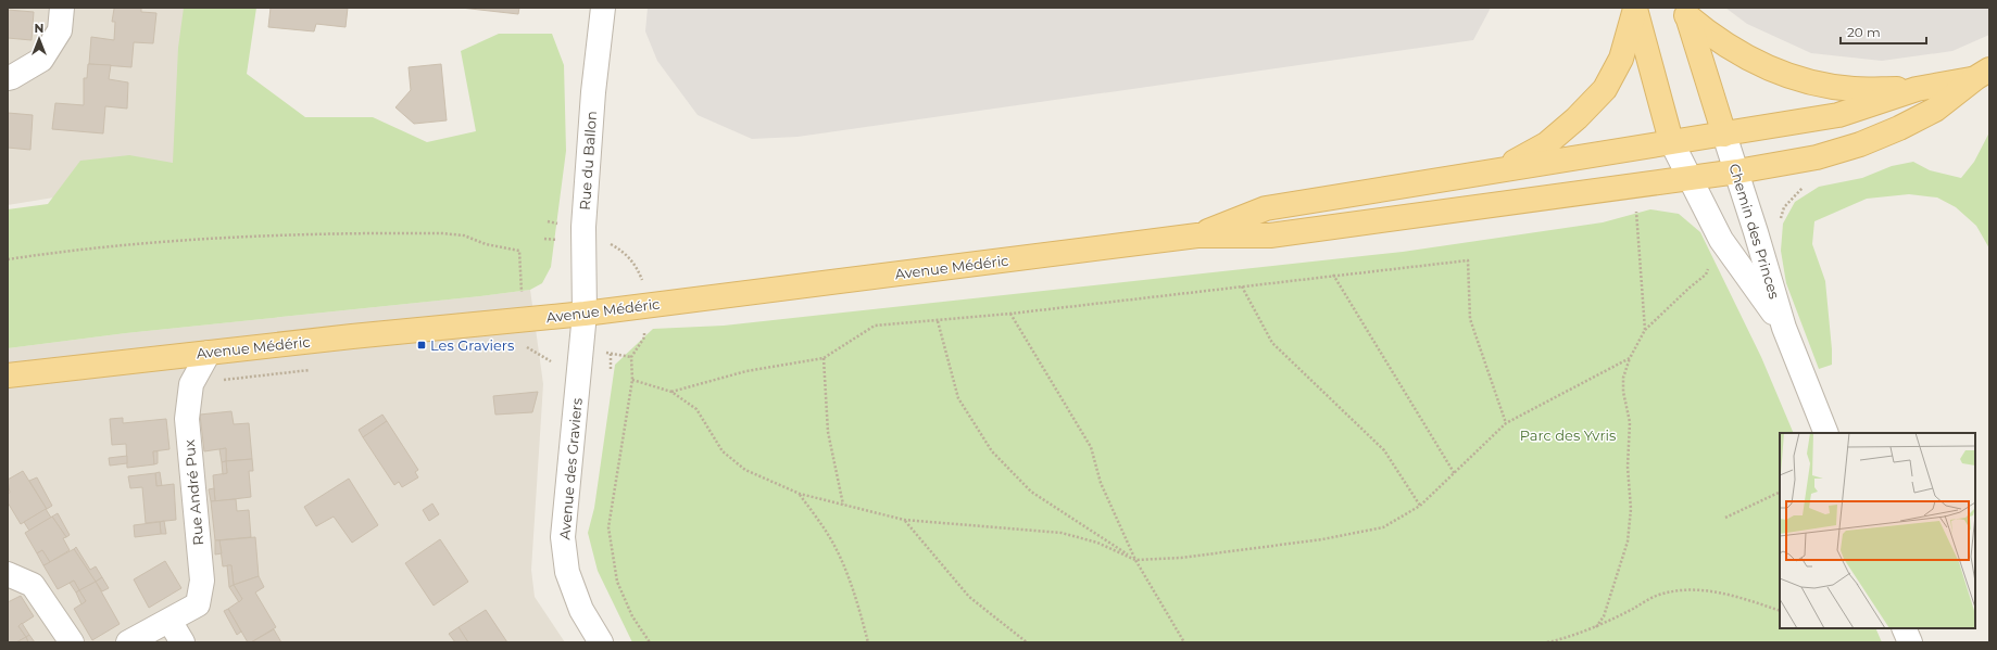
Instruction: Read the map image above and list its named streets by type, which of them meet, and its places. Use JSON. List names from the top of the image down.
{
  "streets": {
    "main road": ["Avenue Médéric"],
    "street": [
      "Rue du Ballon",
      "Chemin des Princes",
      "Avenue des Graviers",
      "Rue André Pux"
    ]
  },
  "crossings": [
    ["Rue du Ballon", "Avenue Médéric"],
    ["Rue du Ballon", "Avenue des Graviers"],
    ["Avenue Médéric", "Avenue des Graviers"],
    ["Avenue Médéric", "Rue André Pux"]
  ],
  "parks": ["Parc des Yvris"],
  "places": {
    "transit": ["Les Graviers"]
  },
  "scale_bar": "20 m",
  "north": "top"
}
